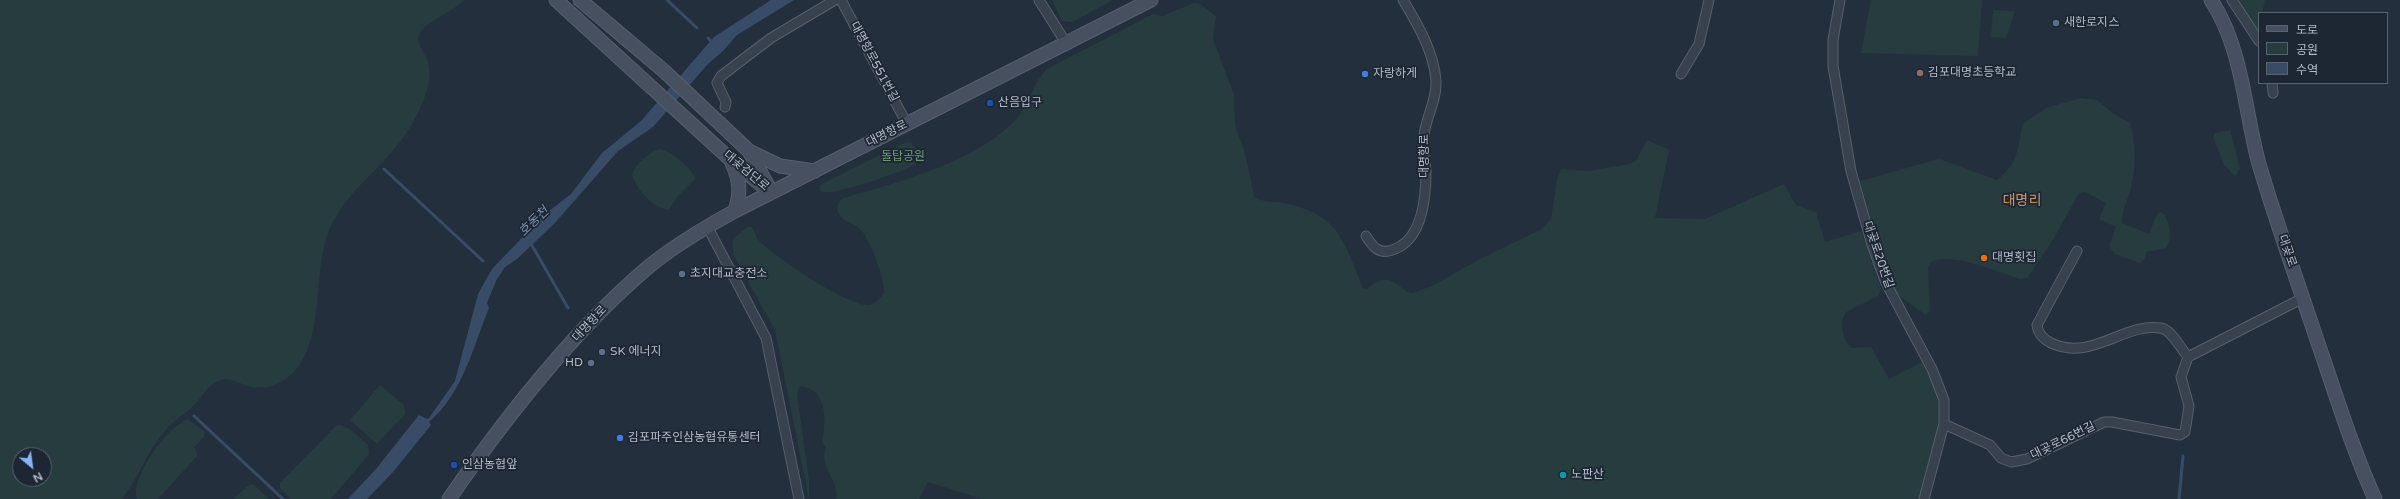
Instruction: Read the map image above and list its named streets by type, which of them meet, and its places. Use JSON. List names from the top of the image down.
{
  "streets": {
    "main road": ["대명항로", "대곶검단로", "대곶로"],
    "street": ["대명항로551번길", "대곶로20번길", "대곶로66번길"]
  },
  "crossings": [
    ["대명항로551번길", "대명항로"],
    ["대명항로", "대곶검단로"],
    ["대곶로20번길", "대곶로66번길"]
  ],
  "districts": ["대명리"],
  "water": ["호동천"],
  "parks": ["돌탑공원"],
  "places": [
    "새한로지스",
    "김포대명초등학교",
    "자랑하게",
    "산음입구",
    "대명횟집",
    "초지대교충전소",
    "SK 에너지",
    "HD",
    "김포파주인삼농협유통센터",
    "인삼농협앞",
    "노판산"
  ],
  "legend": ["도로", "공원", "수역"],
  "north": "bottom right"
}
